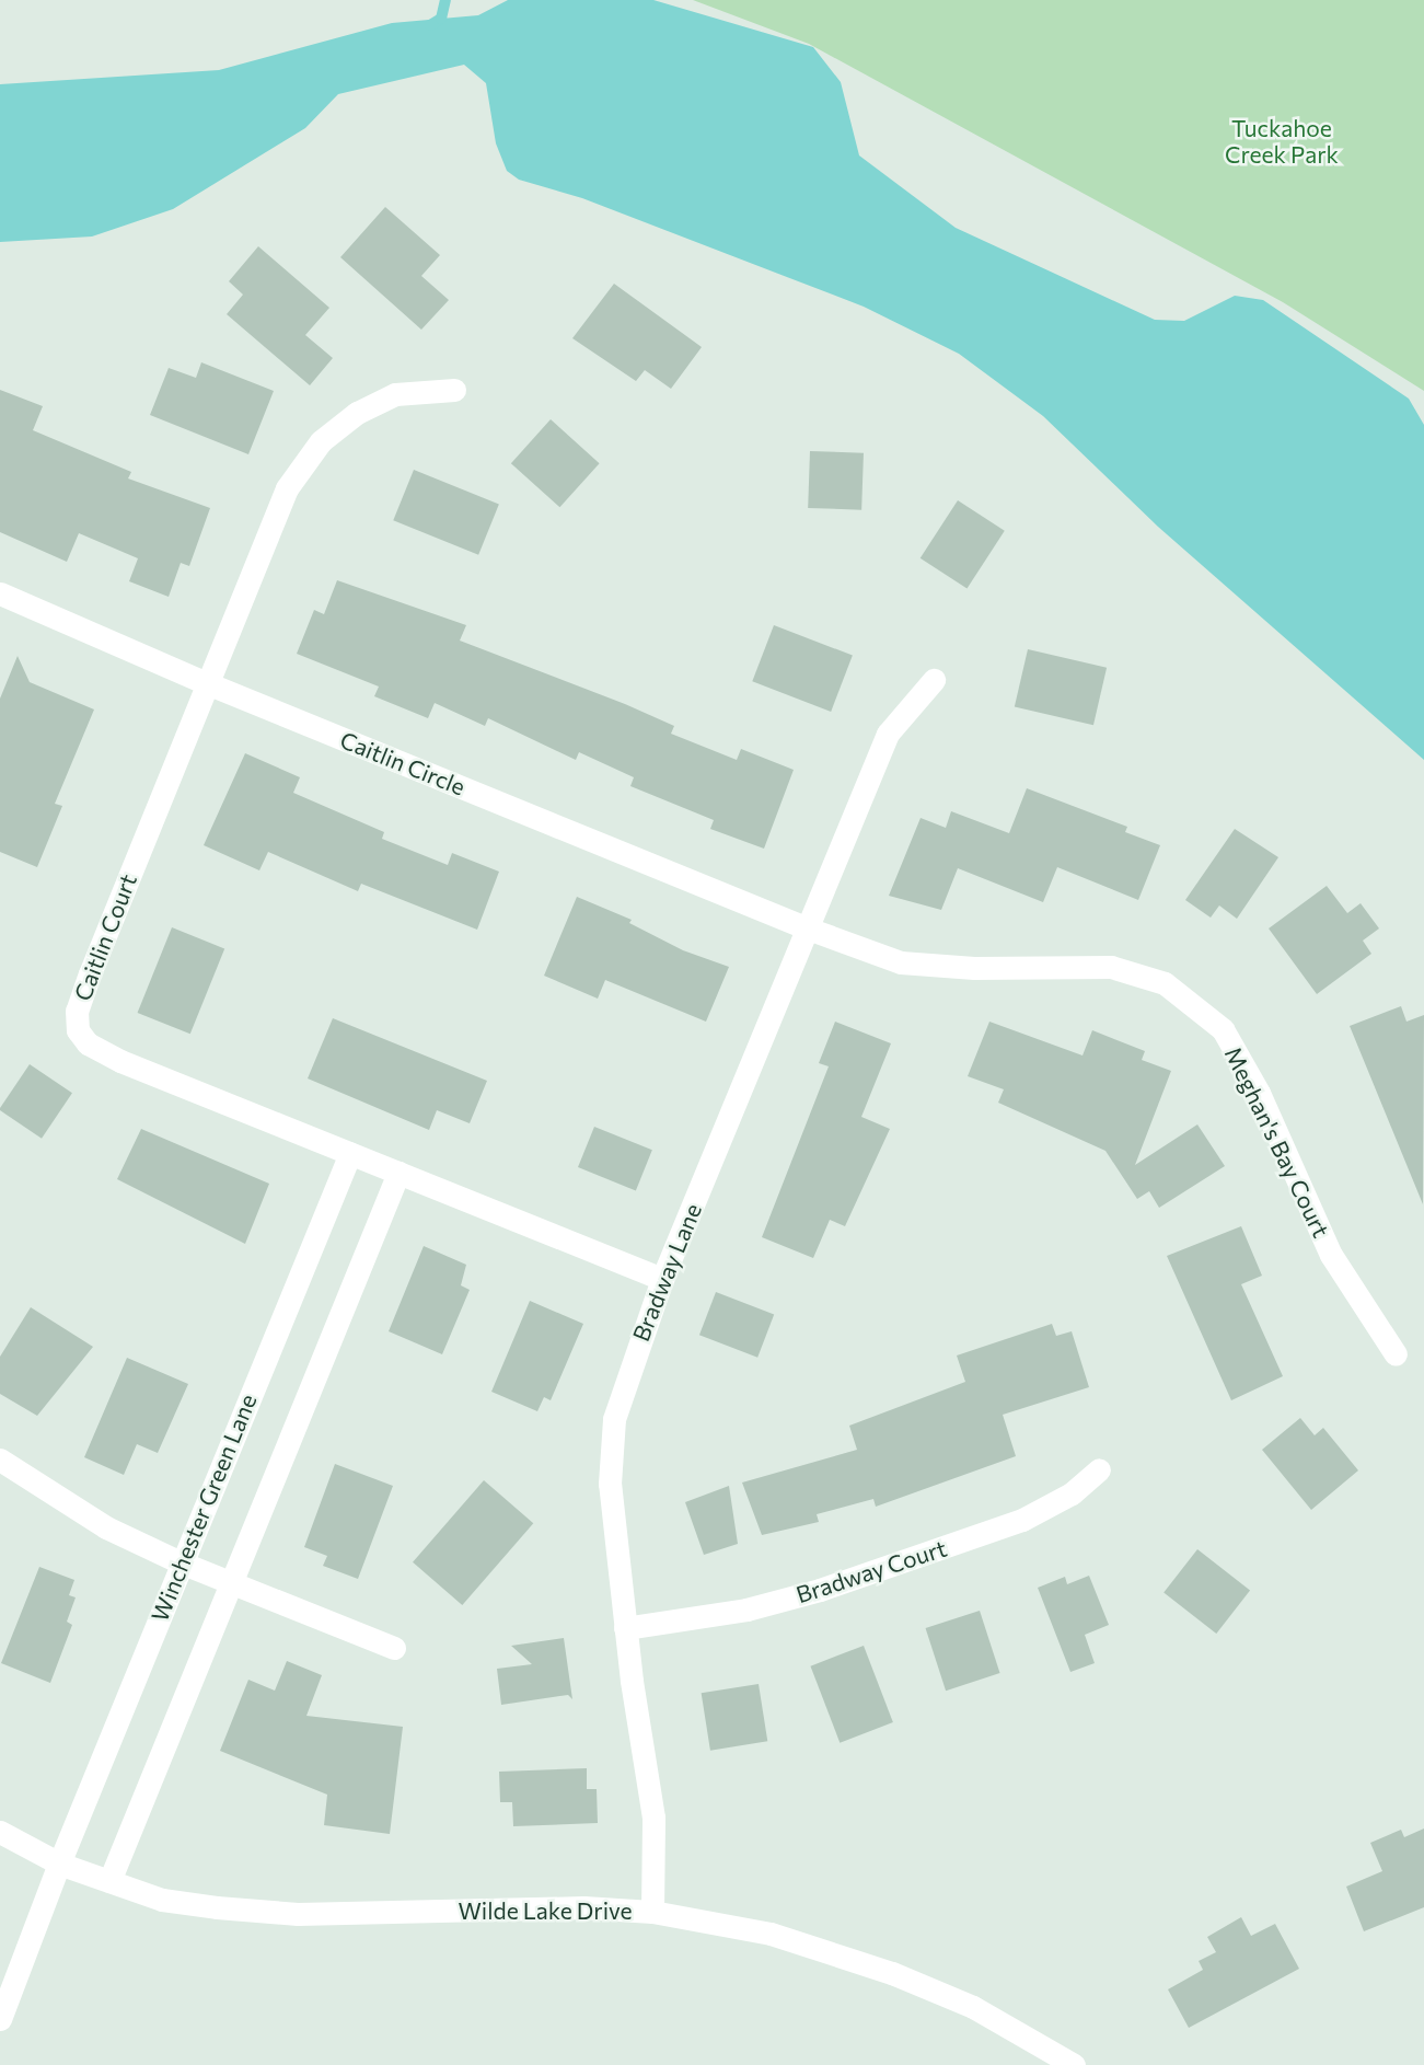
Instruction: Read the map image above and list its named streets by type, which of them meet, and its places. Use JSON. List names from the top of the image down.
{
  "streets": {
    "street": [
      "Caitlin Circle",
      "Caitlin Court",
      "Meghan's Bay Court",
      "Bradway Lane",
      "Winchester Green Lane",
      "Bradway Court",
      "Wilde Lake Drive"
    ]
  },
  "crossings": [
    ["Caitlin Circle", "Caitlin Court"],
    ["Caitlin Circle", "Meghan's Bay Court"],
    ["Caitlin Circle", "Bradway Lane"],
    ["Caitlin Court", "Bradway Lane"],
    ["Caitlin Court", "Winchester Green Lane"],
    ["Meghan's Bay Court", "Bradway Lane"],
    ["Bradway Lane", "Bradway Court"],
    ["Bradway Lane", "Wilde Lake Drive"],
    ["Winchester Green Lane", "Wilde Lake Drive"]
  ],
  "parks": ["Tuckahoe Creek Park"]
}
